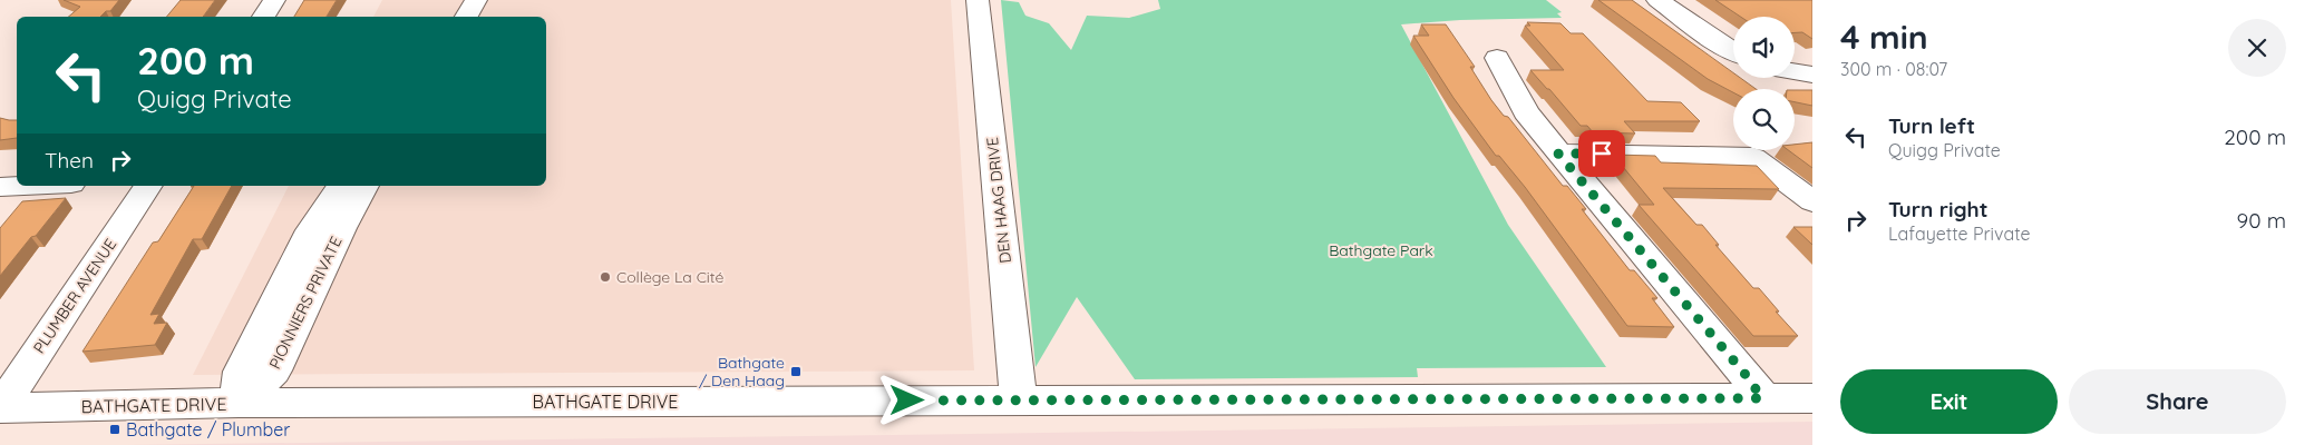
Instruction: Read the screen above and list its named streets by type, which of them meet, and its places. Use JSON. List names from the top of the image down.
{
  "streets": {
    "street": [
      "DEN HAAG DRIVE",
      "PLUMBER AVENUE",
      "PIONNIERS PRIVATE",
      "BATHGATE DRIVE"
    ]
  },
  "crossings": [
    ["DEN HAAG DRIVE", "BATHGATE DRIVE"],
    ["PLUMBER AVENUE", "BATHGATE DRIVE"],
    ["PIONNIERS PRIVATE", "BATHGATE DRIVE"]
  ],
  "parks": ["Bathgate Park"],
  "places": {
    "other": ["Collège La Cité"],
    "transit": ["Bathgate / Den Haag", "Bathgate / Plumber"]
  },
  "page": {
    "heading": ["4 min", "300 m · 08:07"],
    "turn": ["200 m", "Quigg Private"],
    "list": [
      {
        "name": "Turn left",
        "note": "Quigg Private",
        "value": "200 m"
      },
      {
        "name": "Turn right",
        "note": "Lafayette Private",
        "value": "90 m"
      }
    ],
    "then": "Then",
    "buttons": ["Exit", "Share"]
  }
}
